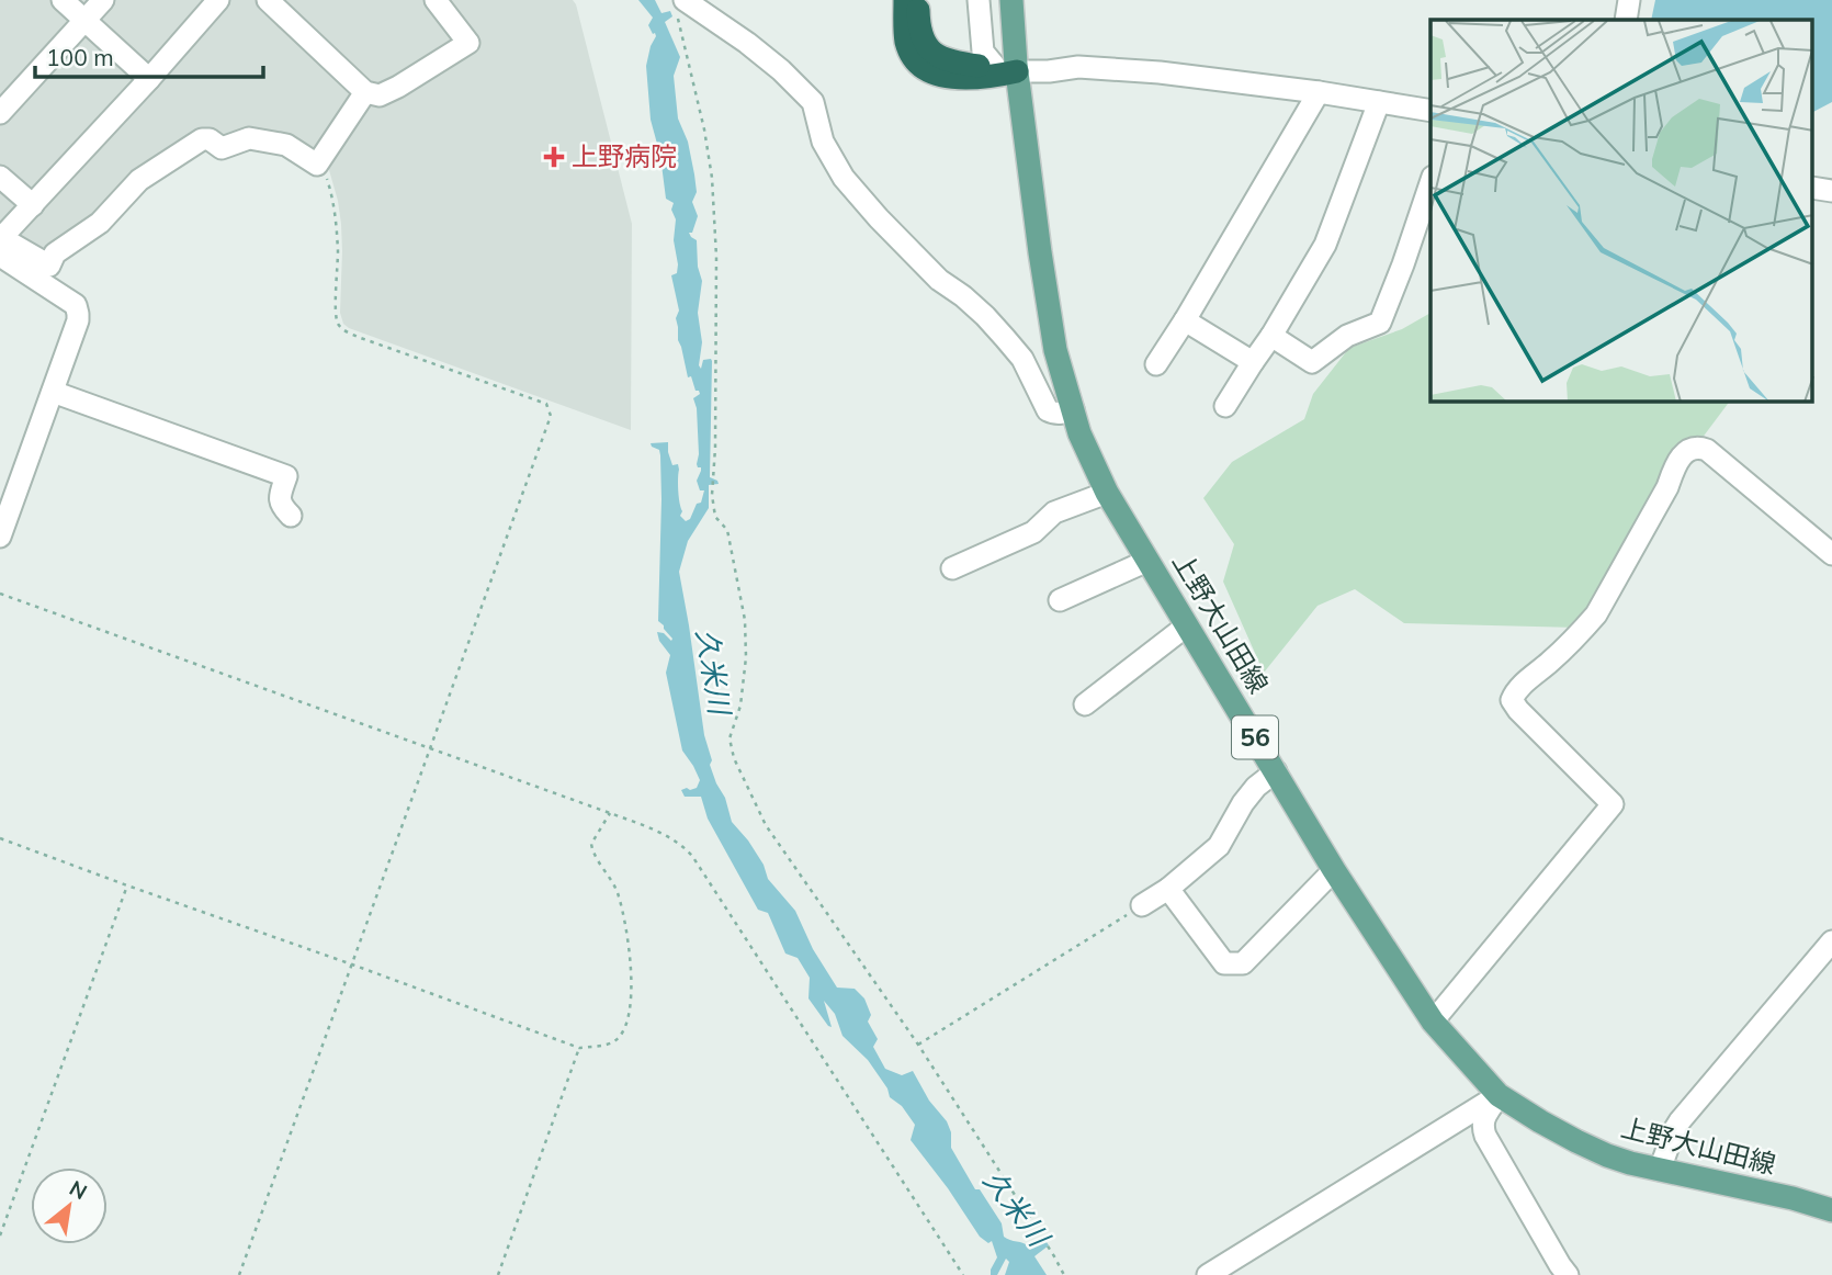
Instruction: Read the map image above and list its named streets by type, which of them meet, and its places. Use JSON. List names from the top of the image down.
{
  "streets": {
    "main road": ["上野大山田線", "56"]
  },
  "water": ["久米川"],
  "places": {
    "health": ["上野病院"]
  },
  "scale_bar": "100 m",
  "north": "top right"
}
